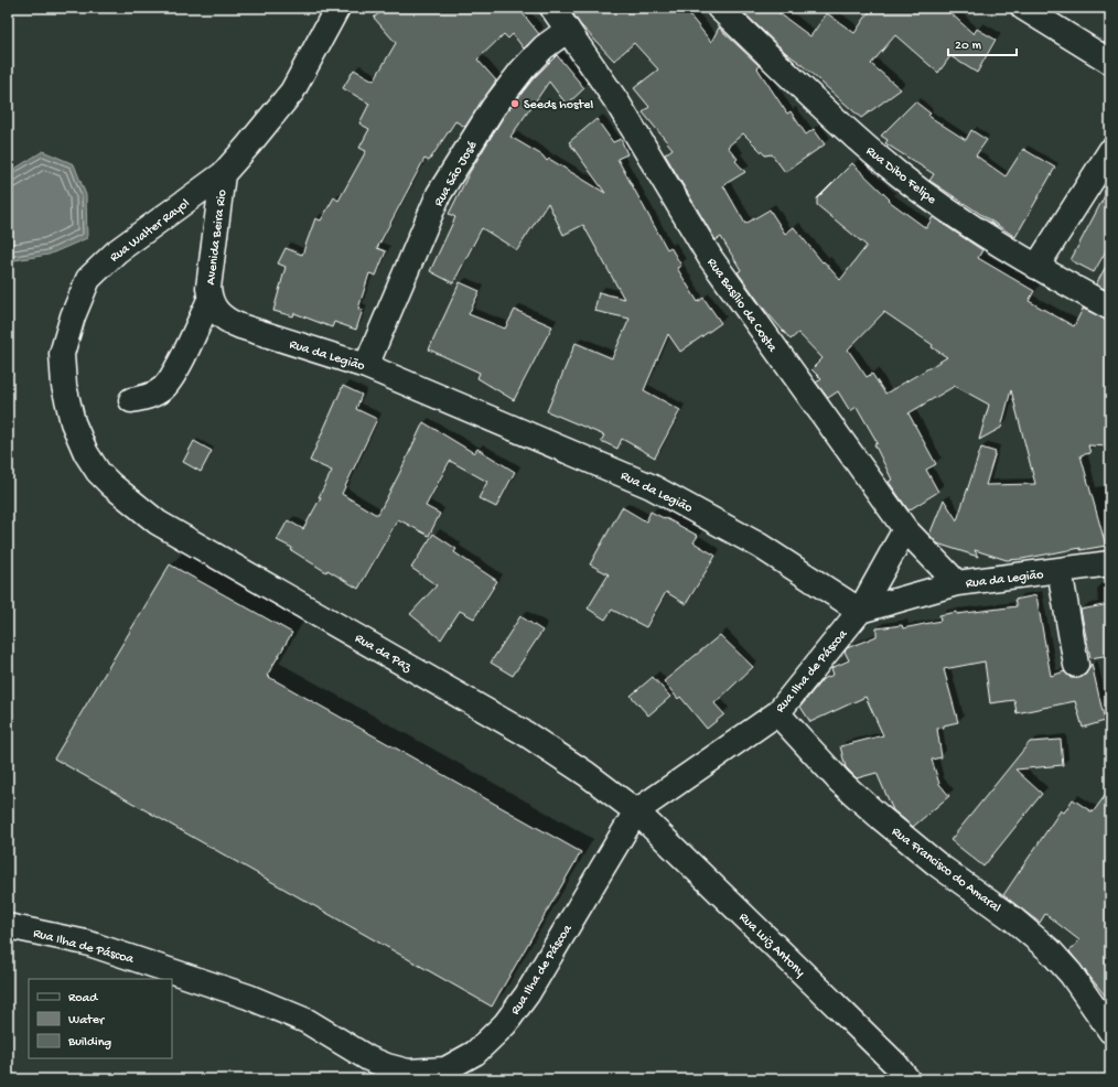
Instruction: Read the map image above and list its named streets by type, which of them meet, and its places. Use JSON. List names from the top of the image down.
{
  "streets": {
    "street": [
      "Rua São José",
      "Rua Dibo Felipe",
      "Rua Walter Rayol",
      "Avenida Beira Rio",
      "Rua Basílio da Costa",
      "Rua da Legião",
      "Rua da Paz",
      "Rua Ilha de Páscoa",
      "Rua Francisco do Amaral",
      "Rua Luiz Antony"
    ]
  },
  "crossings": [
    ["Rua São José", "Rua Basílio da Costa"],
    ["Rua São José", "Rua da Legião"],
    ["Rua Walter Rayol", "Avenida Beira Rio"],
    ["Rua Walter Rayol", "Rua da Paz"],
    ["Avenida Beira Rio", "Rua da Legião"],
    ["Rua Basílio da Costa", "Rua da Legião"],
    ["Rua Basílio da Costa", "Rua Ilha de Páscoa"],
    ["Rua da Legião", "Rua Ilha de Páscoa"],
    ["Rua da Paz", "Rua Ilha de Páscoa"],
    ["Rua da Paz", "Rua Luiz Antony"],
    ["Rua Ilha de Páscoa", "Rua Francisco do Amaral"],
    ["Rua Ilha de Páscoa", "Rua Luiz Antony"]
  ],
  "places": ["Seeds hostel"],
  "legend": ["Road", "Water", "Building"],
  "scale_bar": "20 m"
}
